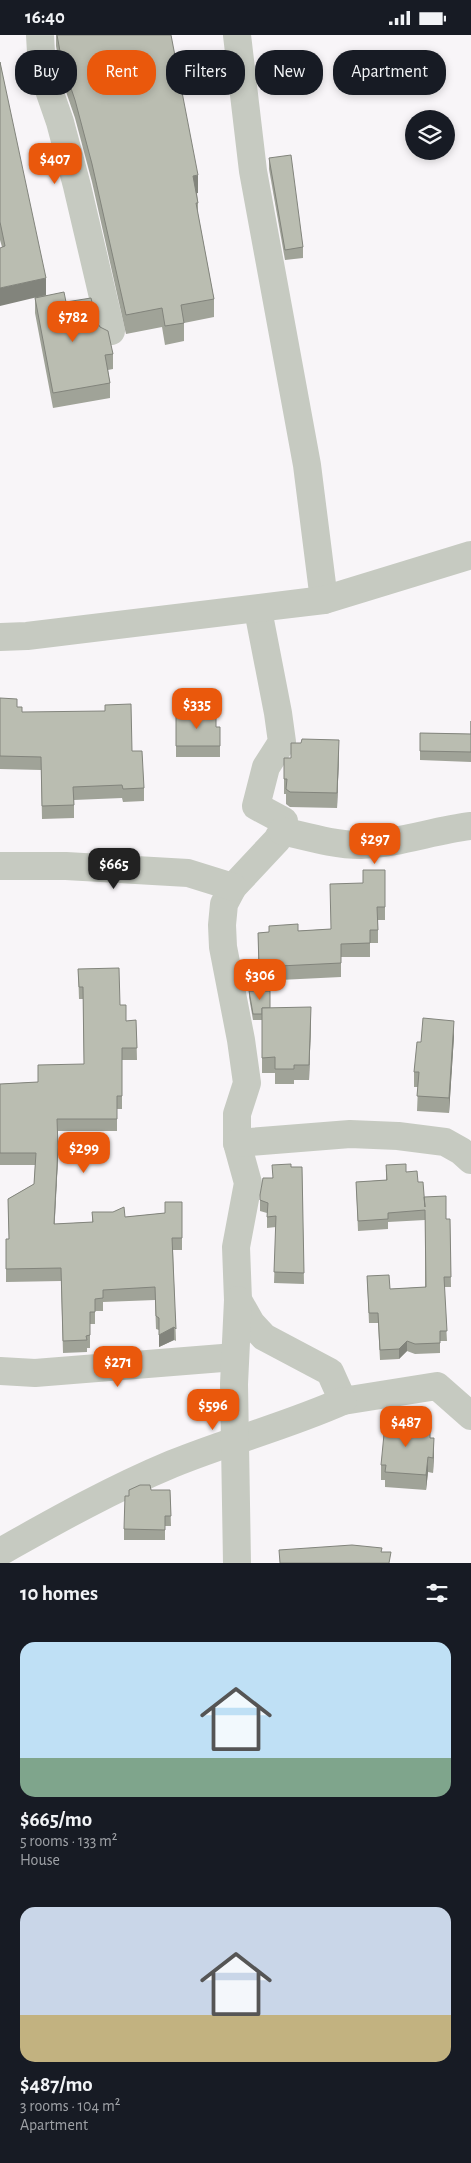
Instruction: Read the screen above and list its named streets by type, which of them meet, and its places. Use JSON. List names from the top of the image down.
{
  "page": {
    "status": "16:40",
    "chip": [
      "Buy",
      "Rent",
      "Filters",
      "New",
      "Apartment"
    ],
    "price": [
      "$407",
      "$782",
      "$335",
      "$297",
      "$665",
      "$306",
      "$299",
      "$271",
      "$596",
      "$487"
    ],
    "heading": "10 homes",
    "list": [
      {
        "name": "$665/mo",
        "note": "5 rooms · 133 m² · House"
      },
      {
        "name": "$487/mo",
        "note": "3 rooms · 104 m² · Apartment"
      }
    ]
  }
}
